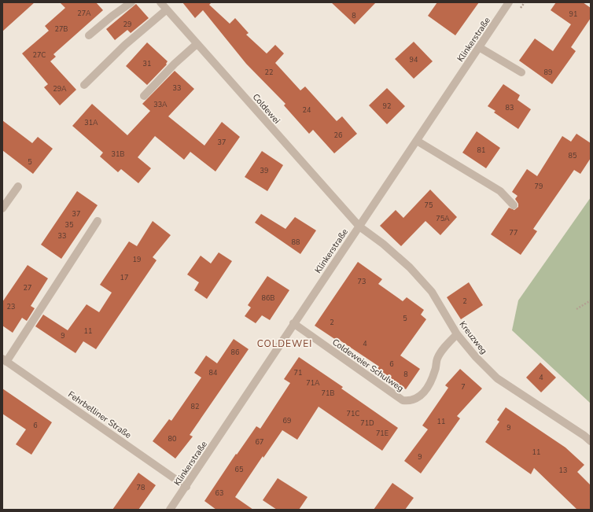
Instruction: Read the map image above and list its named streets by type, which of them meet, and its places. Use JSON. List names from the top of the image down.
{
  "streets": {
    "street": [
      "Klinkerstraße",
      "Coldewei",
      "Kreuzweg",
      "Coldeweier Schulweg",
      "Fehrbelliner Straße"
    ]
  },
  "crossings": [
    ["Klinkerstraße", "Coldewei"],
    ["Klinkerstraße", "Kreuzweg"],
    ["Klinkerstraße", "Coldeweier Schulweg"],
    ["Klinkerstraße", "Fehrbelliner Straße"],
    ["Coldewei", "Kreuzweg"],
    ["Kreuzweg", "Coldeweier Schulweg"]
  ],
  "districts": ["COLDEWEI"],
  "house_numbers": [
    "27A",
    "91",
    "8",
    "29",
    "27B",
    "27C",
    "94",
    "31",
    "22",
    "89",
    "33",
    "29A",
    "33A",
    "92",
    "83",
    "24",
    "31A",
    "26",
    "37",
    "81",
    "31B",
    "85",
    "5",
    "39",
    "79",
    "75",
    "37",
    "75A",
    "35",
    "77",
    "33",
    "88",
    "19",
    "17",
    "73",
    "27",
    "86B",
    "2",
    "23",
    "5",
    "2",
    "11",
    "9",
    "4",
    "86",
    "6",
    "84",
    "71",
    "8",
    "4",
    "71A",
    "7",
    "71B",
    "82",
    "71C",
    "69",
    "11",
    "71D",
    "6",
    "9",
    "71E",
    "80",
    "67",
    "11",
    "9",
    "65",
    "13",
    "78",
    "63"
  ]
}
